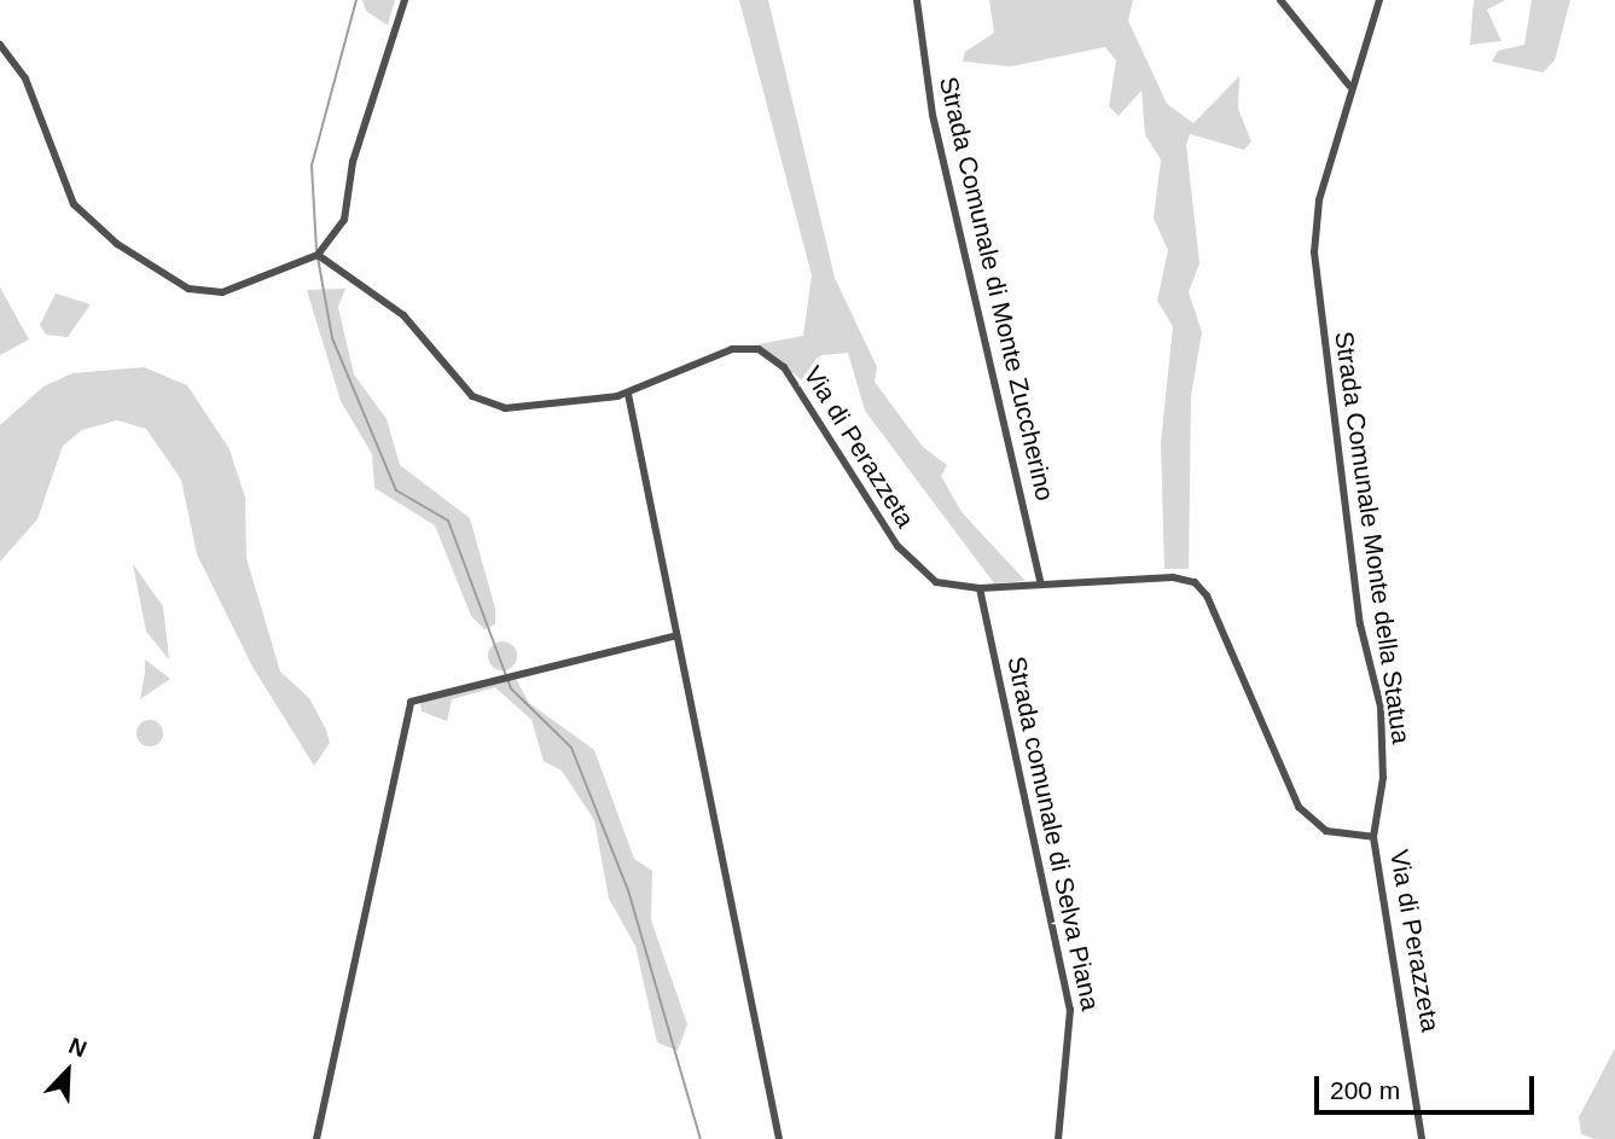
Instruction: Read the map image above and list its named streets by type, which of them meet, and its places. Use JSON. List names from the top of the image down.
{
  "streets": {
    "street": [
      "Strada Comunale di Monte Zuccherino",
      "Via di Perazzeta",
      "Strada Comunale Monte della Statua",
      "Strada comunale di Selva Piana"
    ]
  },
  "crossings": [
    ["Strada Comunale di Monte Zuccherino", "Via di Perazzeta"],
    ["Via di Perazzeta", "Strada Comunale Monte della Statua"],
    ["Via di Perazzeta", "Strada comunale di Selva Piana"]
  ],
  "scale_bar": "200 m",
  "north": "top right"
}
